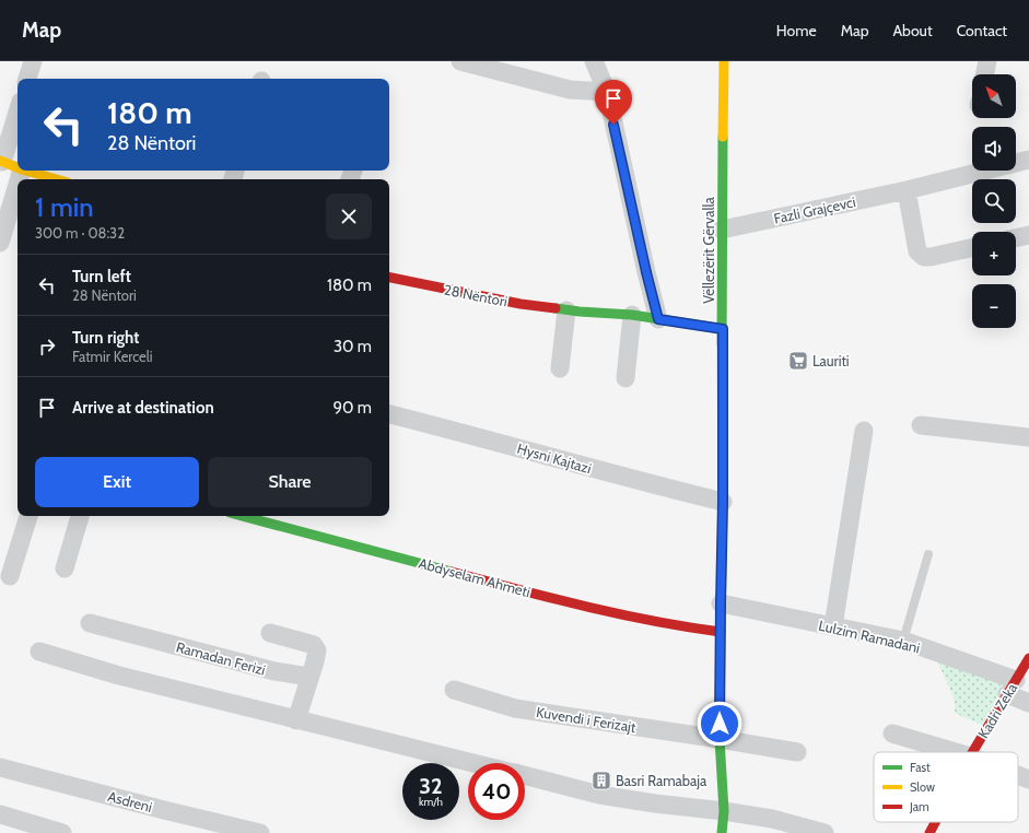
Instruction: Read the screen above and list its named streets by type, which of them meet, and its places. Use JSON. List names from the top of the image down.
{
  "streets": {
    "street": [
      "Fazli Grajçevci",
      "Vëllezërit Gërvalla",
      "28 Nëntori",
      "Hysni Kajtazi",
      "Abdyselam Ahmeti",
      "Lulzim Ramadani",
      "Ramadan Ferizi",
      "Kadri Zeka",
      "Kuvendi i Ferizajt",
      "Asdreni"
    ]
  },
  "crossings": [
    ["Fazli Grajçevci", "Vëllezërit Gërvalla"],
    ["Vëllezërit Gërvalla", "28 Nëntori"],
    ["Vëllezërit Gërvalla", "Hysni Kajtazi"],
    ["Vëllezërit Gërvalla", "Abdyselam Ahmeti"],
    ["Vëllezërit Gërvalla", "Lulzim Ramadani"],
    ["Vëllezërit Gërvalla", "Kuvendi i Ferizajt"],
    ["Lulzim Ramadani", "Kadri Zeka"]
  ],
  "places": {
    "supermarket": ["Lauriti"],
    "building": ["Basri Ramabaja"]
  },
  "legend": ["Fast", "Slow", "Jam"],
  "north": "top left",
  "page": {
    "header": "Map",
    "nav": [
      "Home",
      "Map",
      "About",
      "Contact"
    ],
    "map_buttons": ["+", "−"],
    "turn": ["180 m", "28 Nëntori"],
    "heading": ["1 min", "300 m · 08:32"],
    "list": [
      {
        "name": "Turn left",
        "note": "28 Nëntori",
        "value": "180 m"
      },
      {
        "name": "Turn right",
        "note": "Fatmir Kerceli",
        "value": "30 m"
      },
      {
        "name": "Arrive at destination",
        "value": "90 m"
      }
    ],
    "buttons": ["Exit", "Share"],
    "speed": "32 km/h",
    "limit": "40"
  }
}
